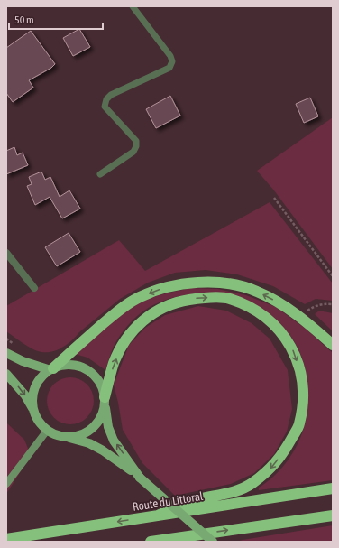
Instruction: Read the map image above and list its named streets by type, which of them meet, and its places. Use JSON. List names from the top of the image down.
{
  "streets": {
    "highway": ["Route du Littoral"]
  },
  "one_way": ["Route du Littoral"],
  "scale_bar": "50 m"
}
